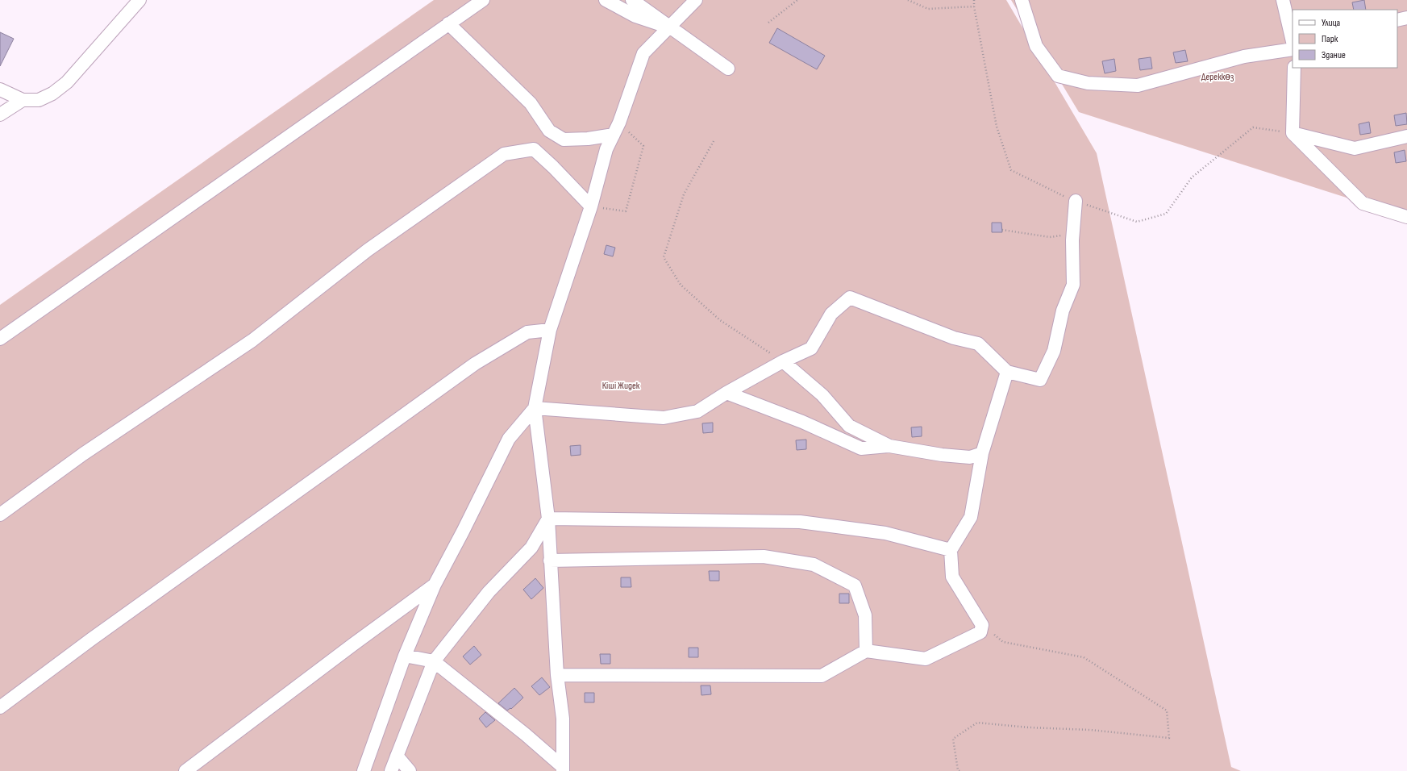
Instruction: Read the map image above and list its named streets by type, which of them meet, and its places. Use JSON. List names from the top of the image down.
{
  "parks": ["Дереккөз", "Кіші Жидек"],
  "legend": ["Улица", "Парк", "Здание"]
}
